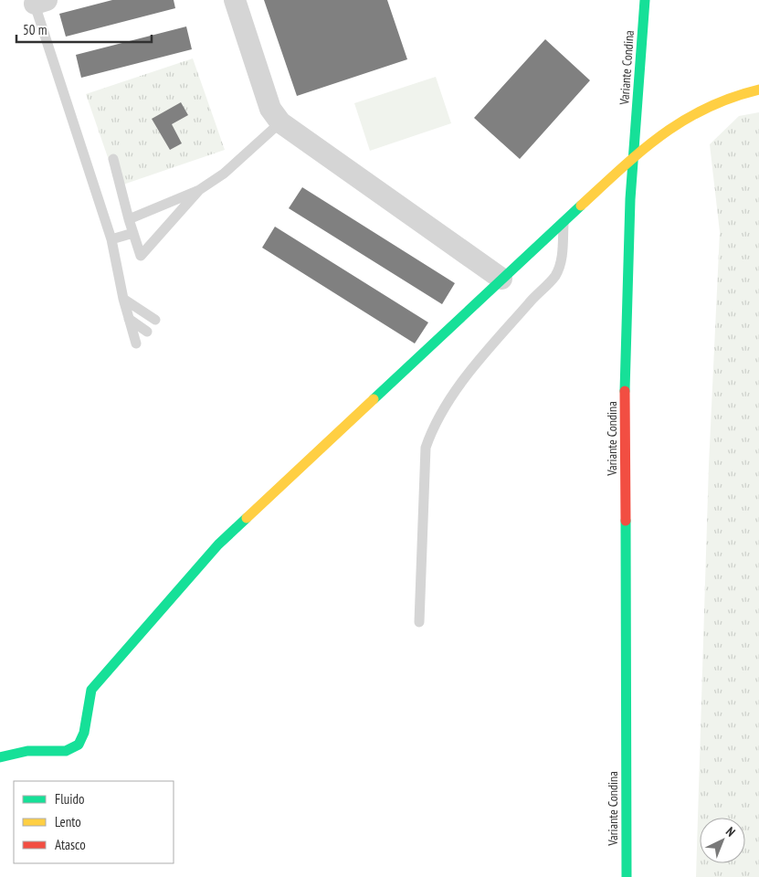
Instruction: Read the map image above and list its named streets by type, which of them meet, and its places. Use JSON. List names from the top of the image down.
{
  "streets": {
    "main road": ["Variante Condina"]
  },
  "legend": ["Fluido", "Lento", "Atasco"],
  "scale_bar": "50 m",
  "north": "top right"
}
